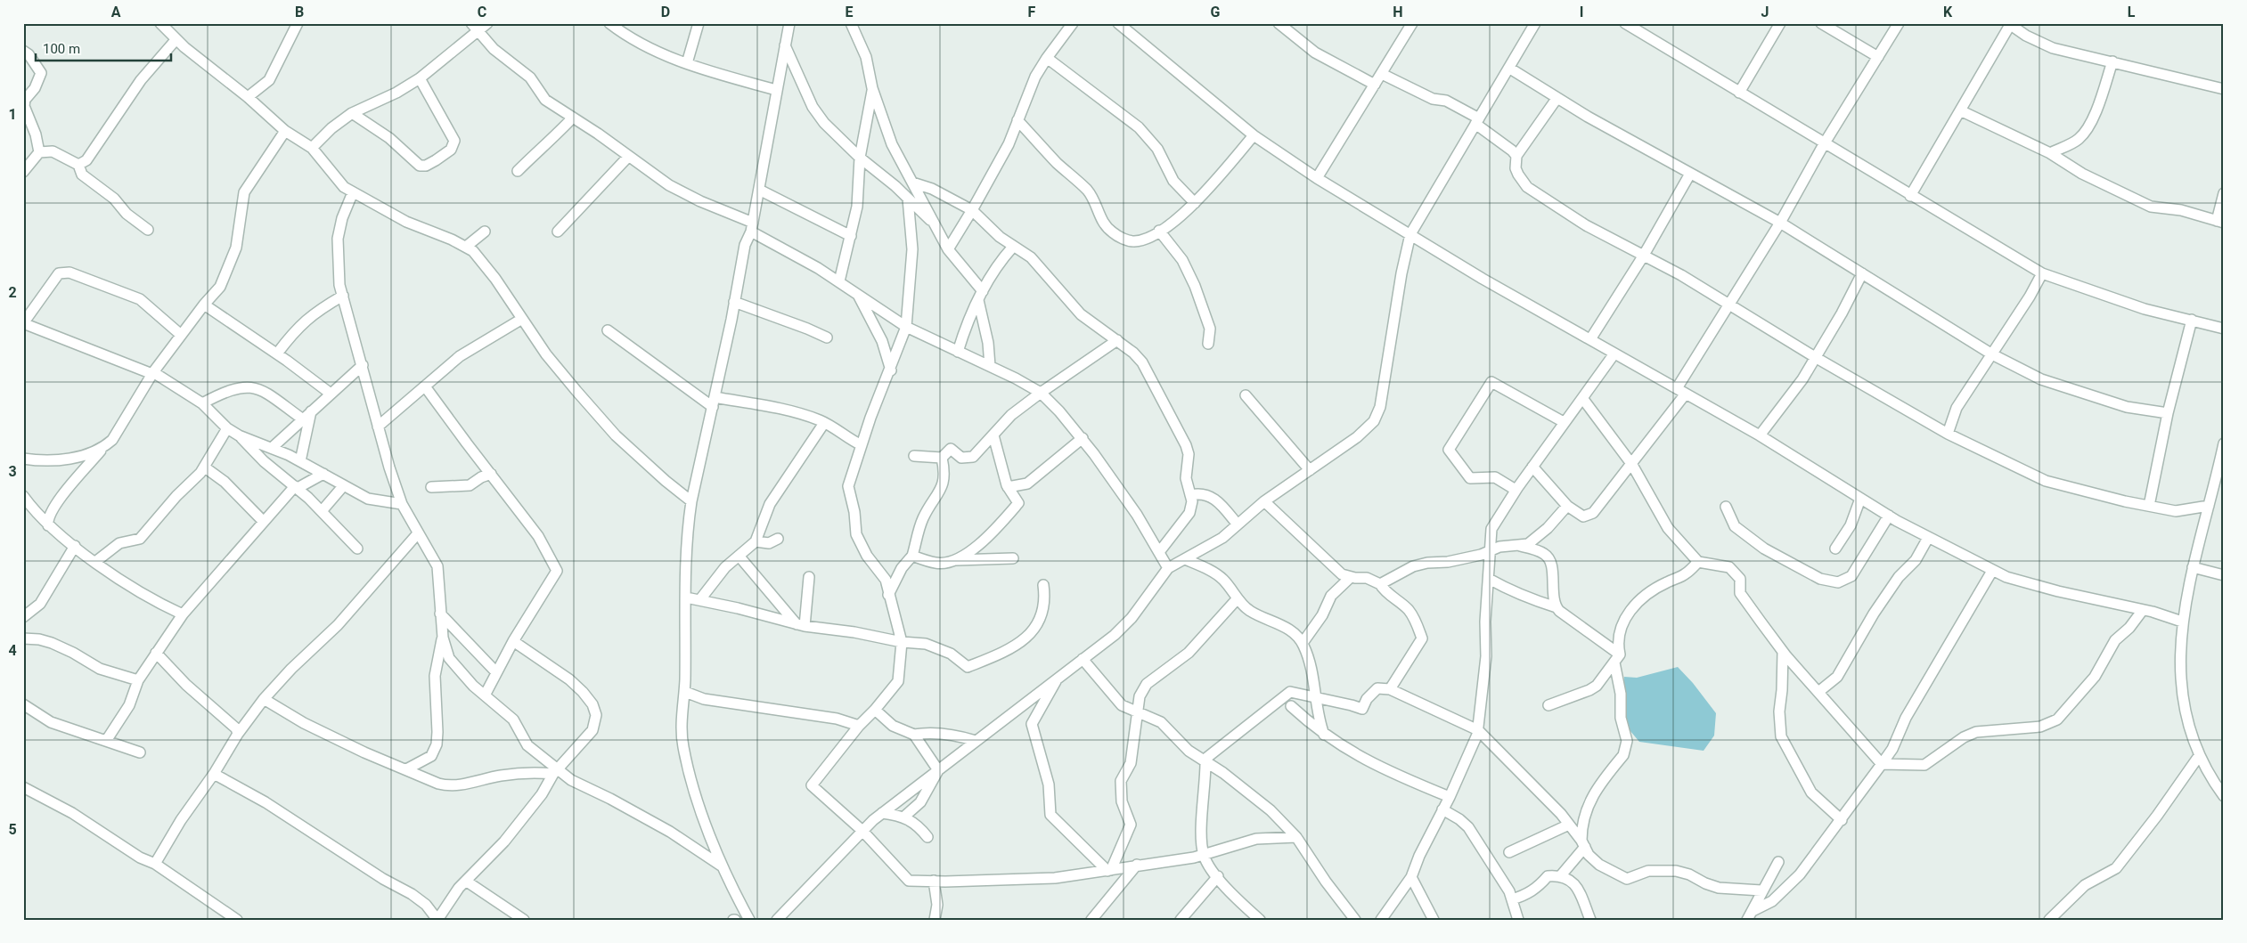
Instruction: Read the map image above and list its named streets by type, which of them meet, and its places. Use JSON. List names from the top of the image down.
{
  "scale_bar": "100 m",
  "grid": {
    "columns": [
      "A",
      "B",
      "C",
      "D",
      "E",
      "F",
      "G",
      "H",
      "I",
      "J",
      "K",
      "L"
    ],
    "rows": [
      "1",
      "2",
      "3",
      "4",
      "5"
    ]
  }
}
